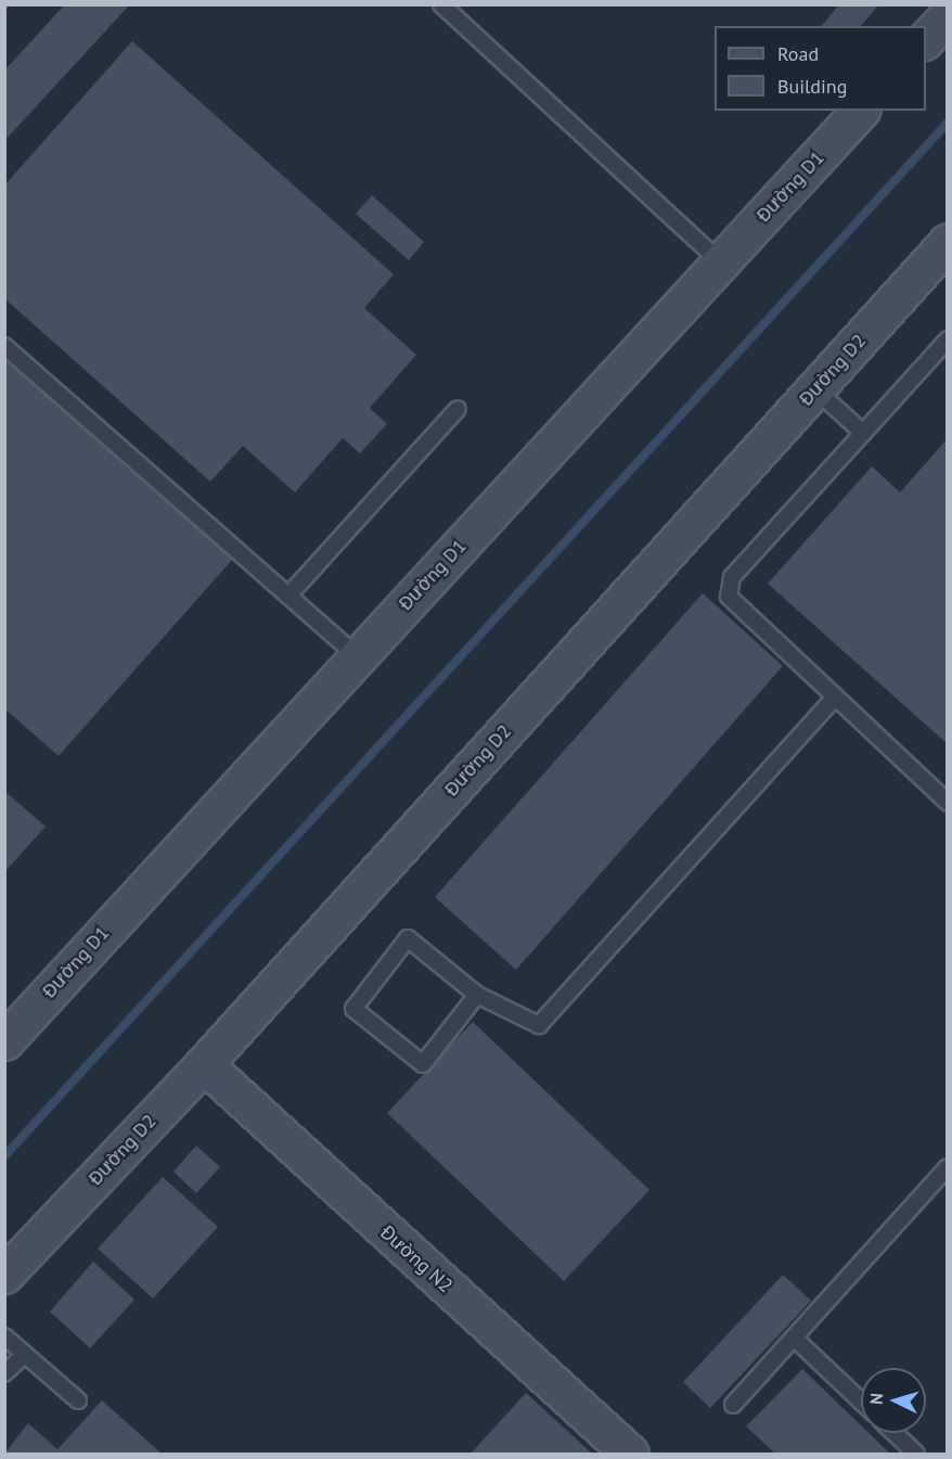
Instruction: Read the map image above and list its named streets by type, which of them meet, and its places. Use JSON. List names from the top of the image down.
{
  "streets": {
    "street": ["Đường D1", "Đường D2", "Đường N2"]
  },
  "crossings": [
    ["Đường D2", "Đường N2"]
  ],
  "legend": ["Road", "Building"],
  "north": "left"
}
